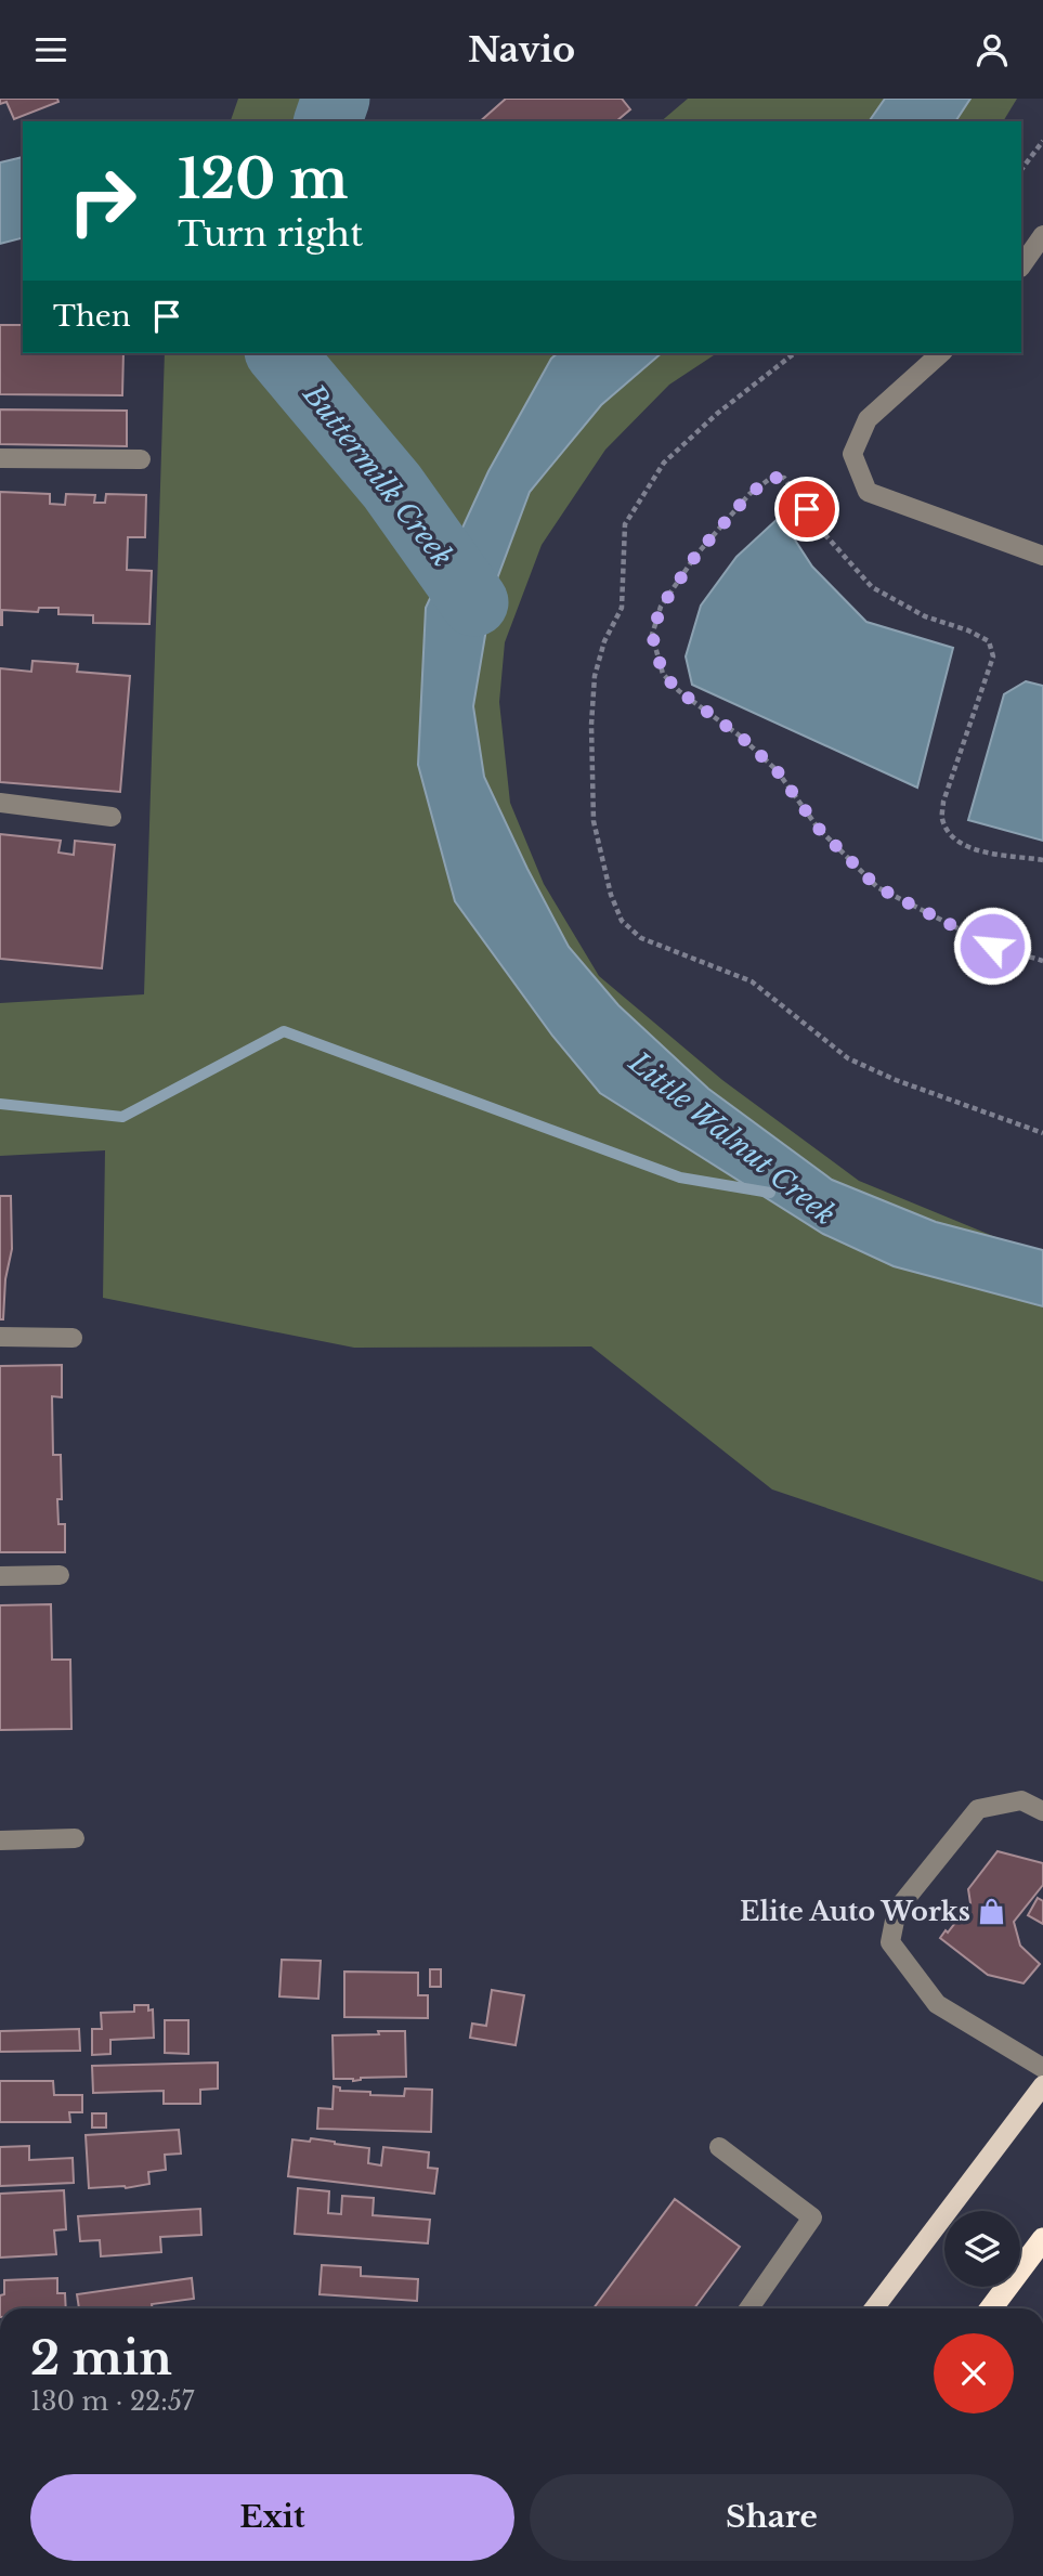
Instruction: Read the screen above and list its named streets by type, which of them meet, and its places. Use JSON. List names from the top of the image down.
{
  "water": ["Buttermilk Creek", "Little Walnut Creek"],
  "places": {
    "shop": ["Elite Auto Works"]
  },
  "page": {
    "header": "Navio",
    "turn": ["120 m", "Turn right"],
    "then": "Then",
    "heading": ["2 min", "130 m · 22:57"],
    "buttons": ["Exit", "Share"]
  }
}
